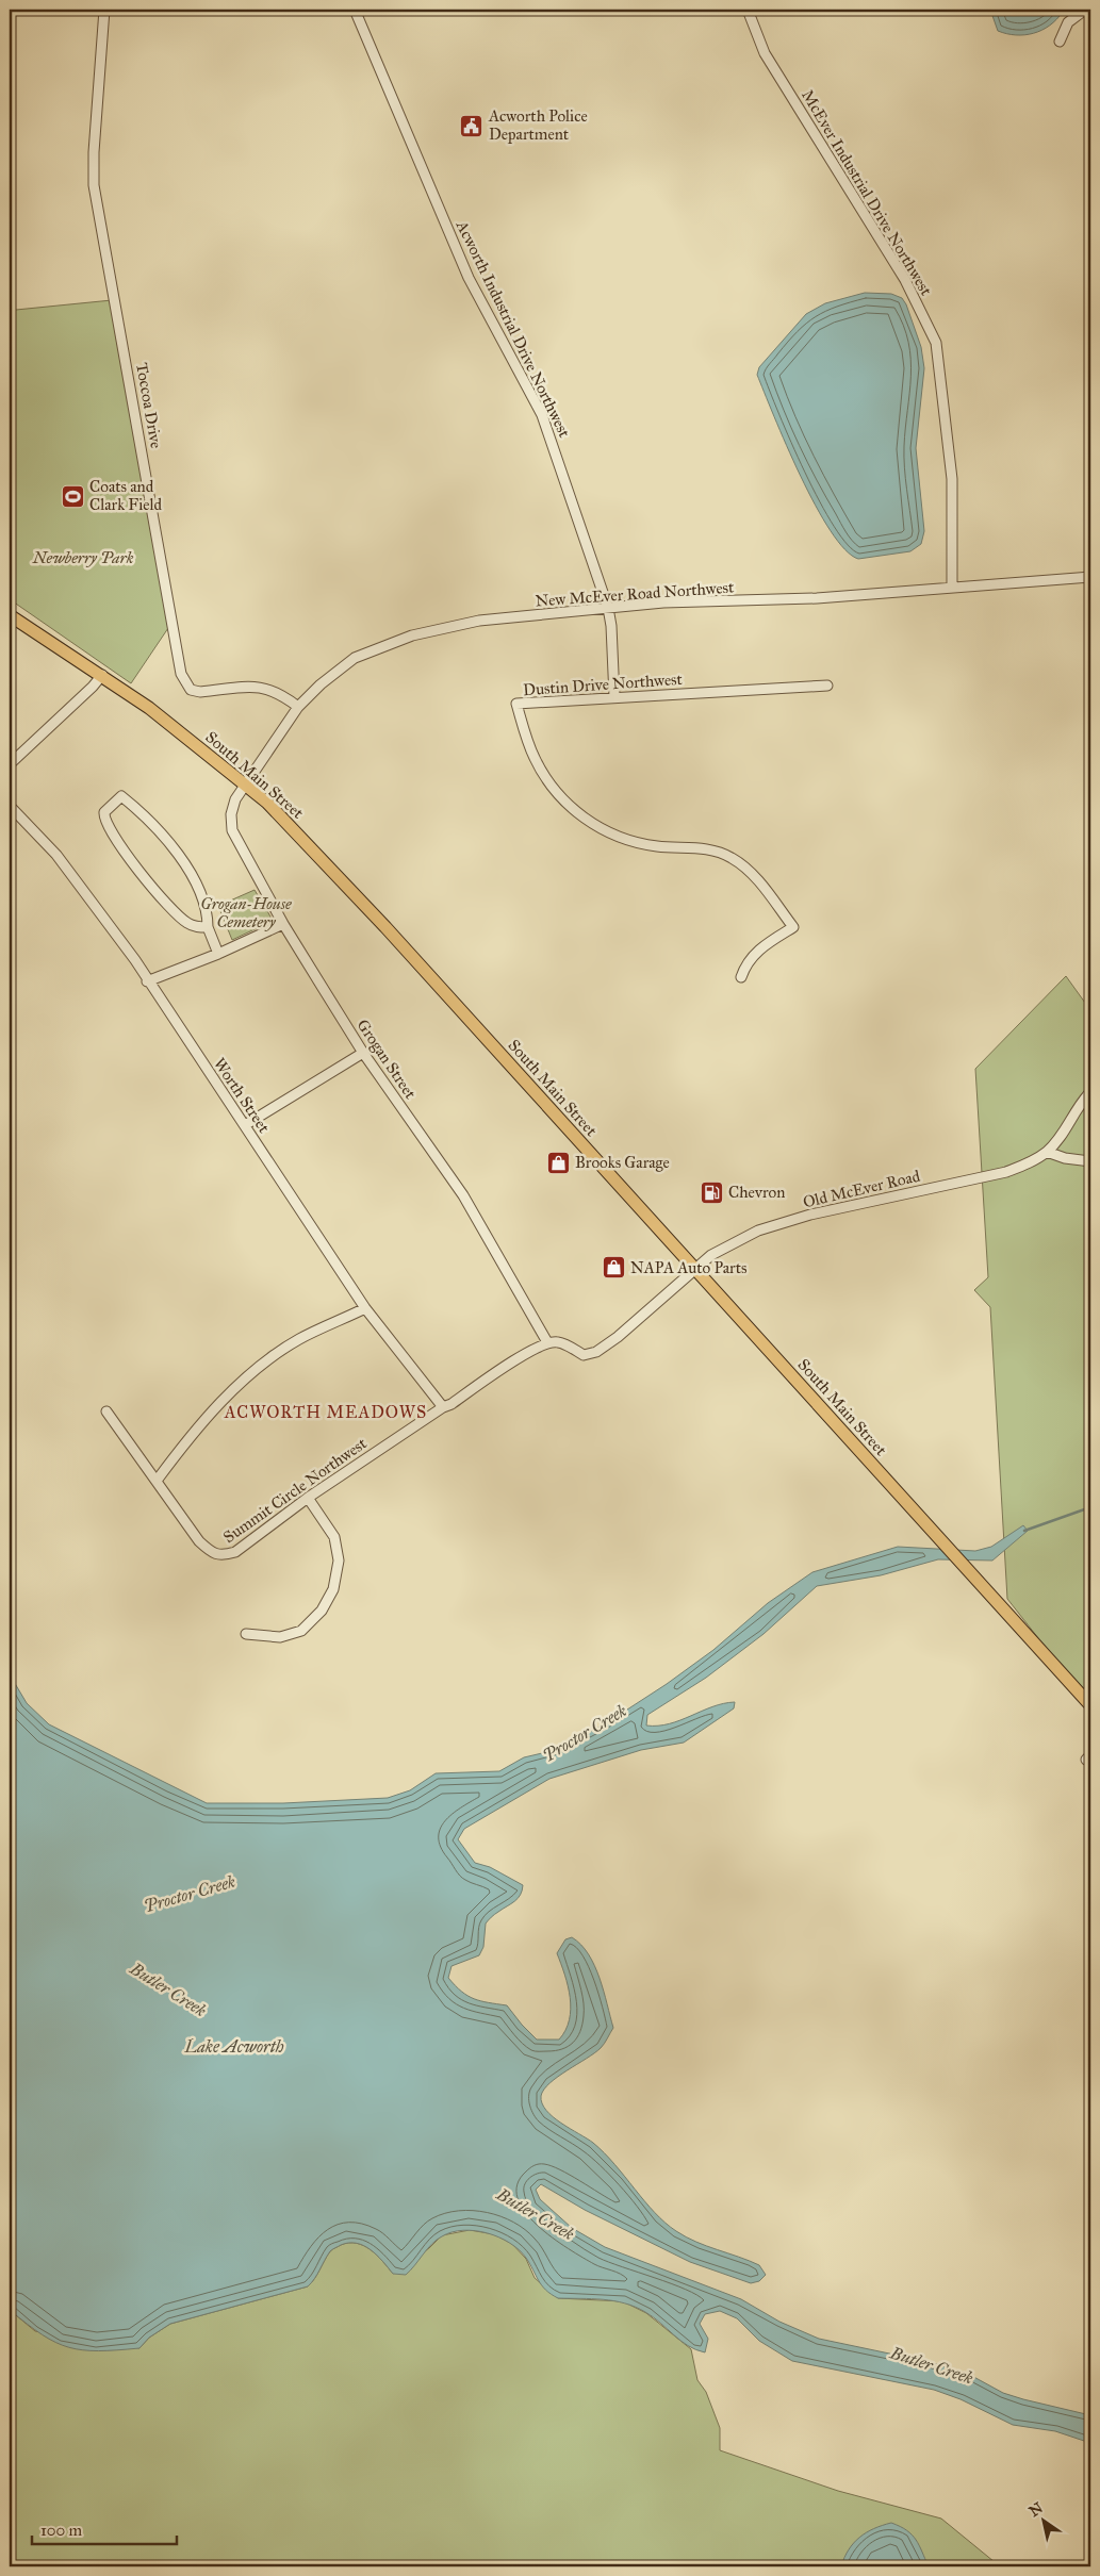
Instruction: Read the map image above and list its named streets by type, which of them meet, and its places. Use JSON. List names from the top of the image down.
{
  "streets": {
    "main road": ["South Main Street"],
    "street": [
      "McEver Industrial Drive Northwest",
      "Acworth Industrial Drive Northwest",
      "Toccoa Drive",
      "New McEver Road Northwest",
      "Dustin Drive Northwest",
      "Grogan Street",
      "Worth Street",
      "Old McEver Road",
      "Summit Circle Northwest"
    ]
  },
  "crossings": [
    ["McEver Industrial Drive Northwest", "New McEver Road Northwest"],
    ["Acworth Industrial Drive Northwest", "New McEver Road Northwest"],
    ["Acworth Industrial Drive Northwest", "Dustin Drive Northwest"],
    ["Toccoa Drive", "New McEver Road Northwest"],
    ["New McEver Road Northwest", "South Main Street"],
    ["New McEver Road Northwest", "Grogan Street"],
    ["South Main Street", "Grogan Street"],
    ["South Main Street", "Old McEver Road"],
    ["Grogan Street", "Old McEver Road"],
    ["Grogan Street", "Summit Circle Northwest"],
    ["Worth Street", "Summit Circle Northwest"],
    ["Old McEver Road", "Summit Circle Northwest"]
  ],
  "districts": ["ACWORTH MEADOWS"],
  "water": ["Proctor Creek", "Butler Creek", "Lake Acworth"],
  "parks": ["Newberry Park", "Grogan-House Cemetery"],
  "places": {
    "public building": ["Acworth Police Department"],
    "sports": ["Coats and Clark Field"],
    "shop": ["Brooks Garage", "NAPA Auto Parts"],
    "fuel station": ["Chevron"]
  },
  "scale_bar": "100 m",
  "north": "top left"
}
